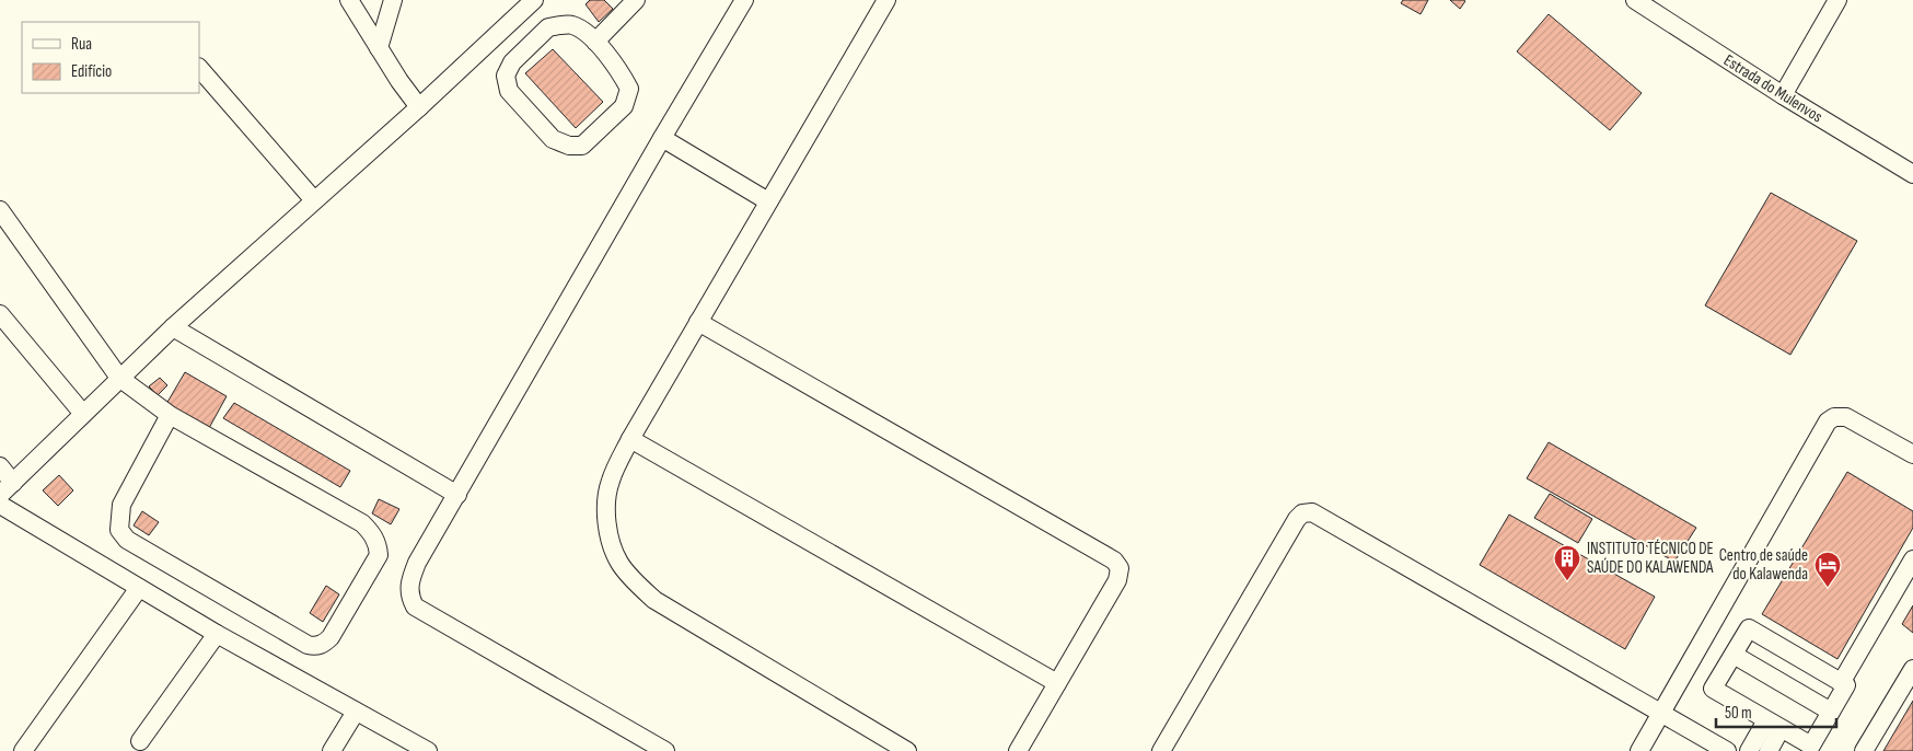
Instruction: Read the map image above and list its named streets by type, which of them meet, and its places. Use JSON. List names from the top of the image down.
{
  "streets": {
    "street": ["Estrada do Mulenvos"]
  },
  "places": {
    "building": ["INSTITUTO TÉCNICO DE SAÚDE DO KALAWENDA"],
    "hotel": ["Centro de saúde do Kalawenda"]
  },
  "legend": ["Rua", "Edifício"],
  "scale_bar": "50 m"
}
